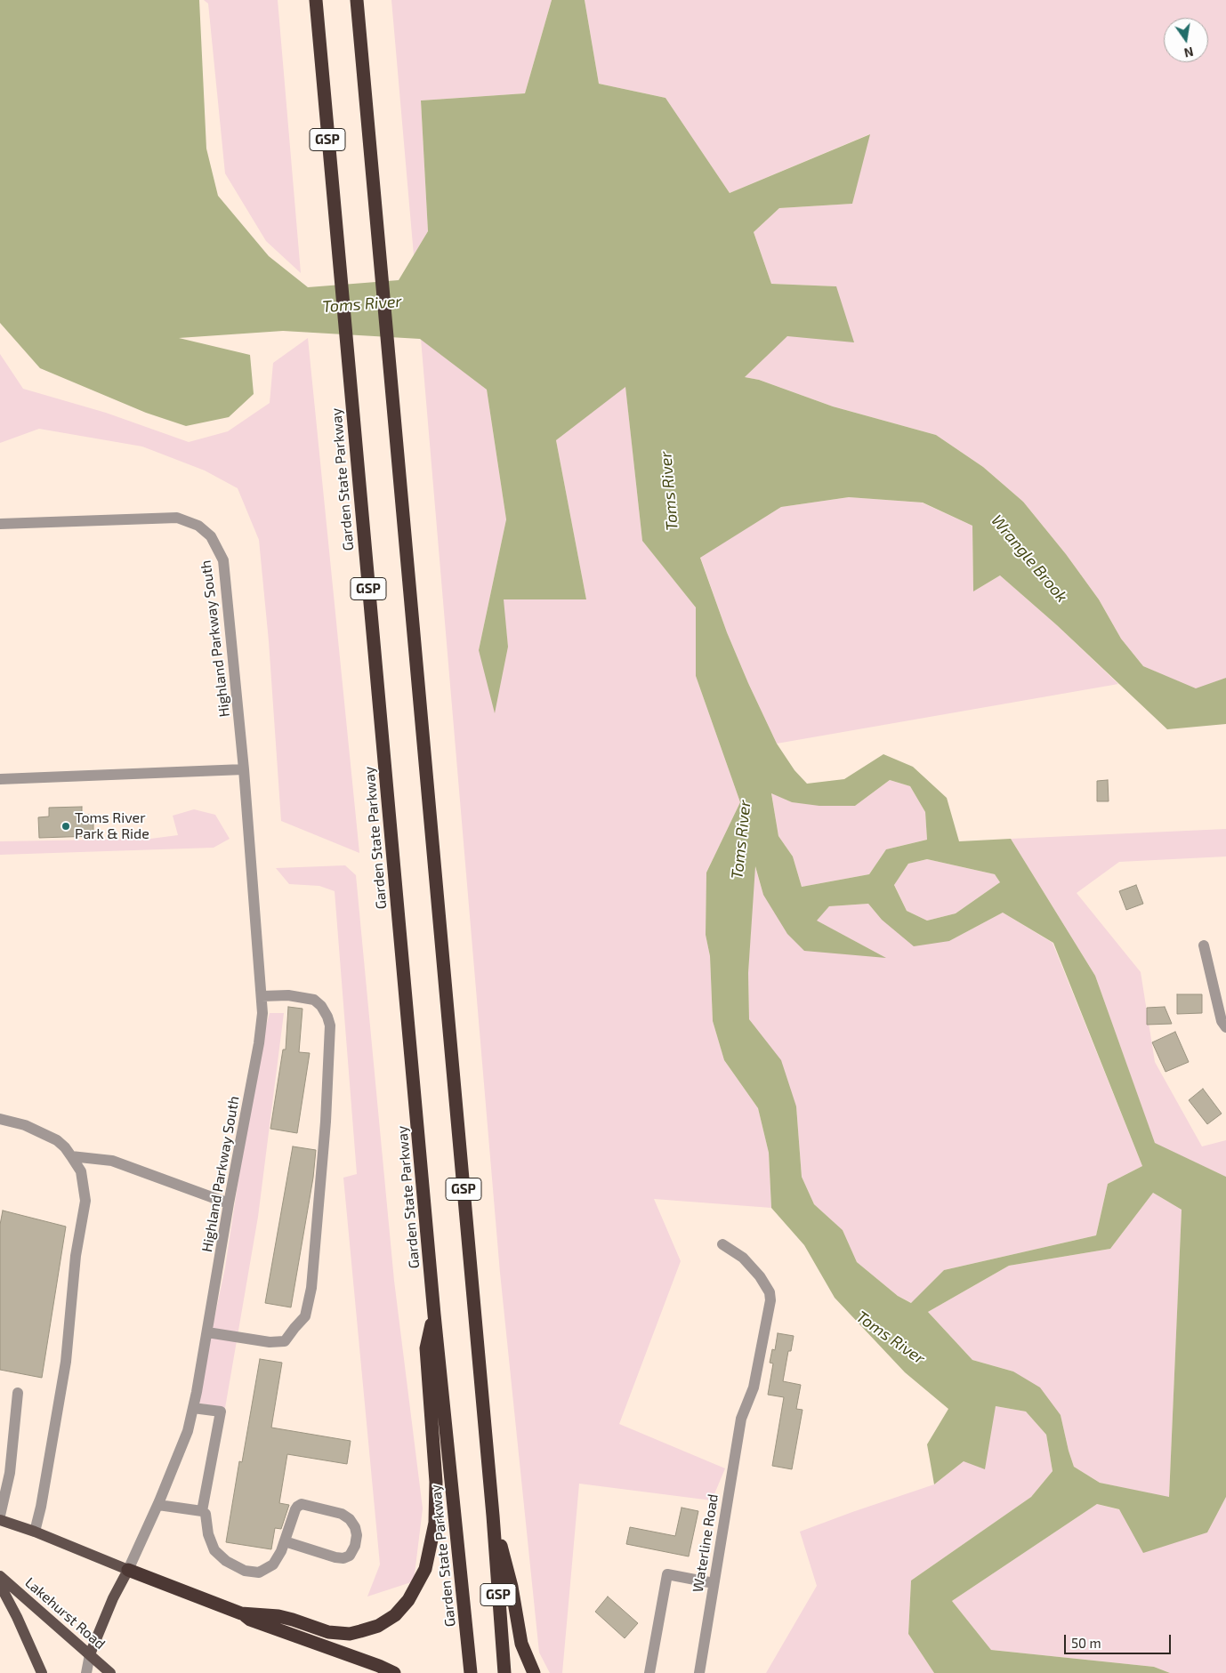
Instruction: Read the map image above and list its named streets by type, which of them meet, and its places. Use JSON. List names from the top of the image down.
{
  "streets": {
    "highway": ["GSP", "Garden State Parkway"],
    "main road": ["Lakehurst Road"],
    "street": ["Highland Parkway South", "Waterline Road"]
  },
  "water": ["Toms River", "Wrangle Brook"],
  "places": ["Toms River Park & Ride"],
  "scale_bar": "50 m",
  "north": "bottom"
}
